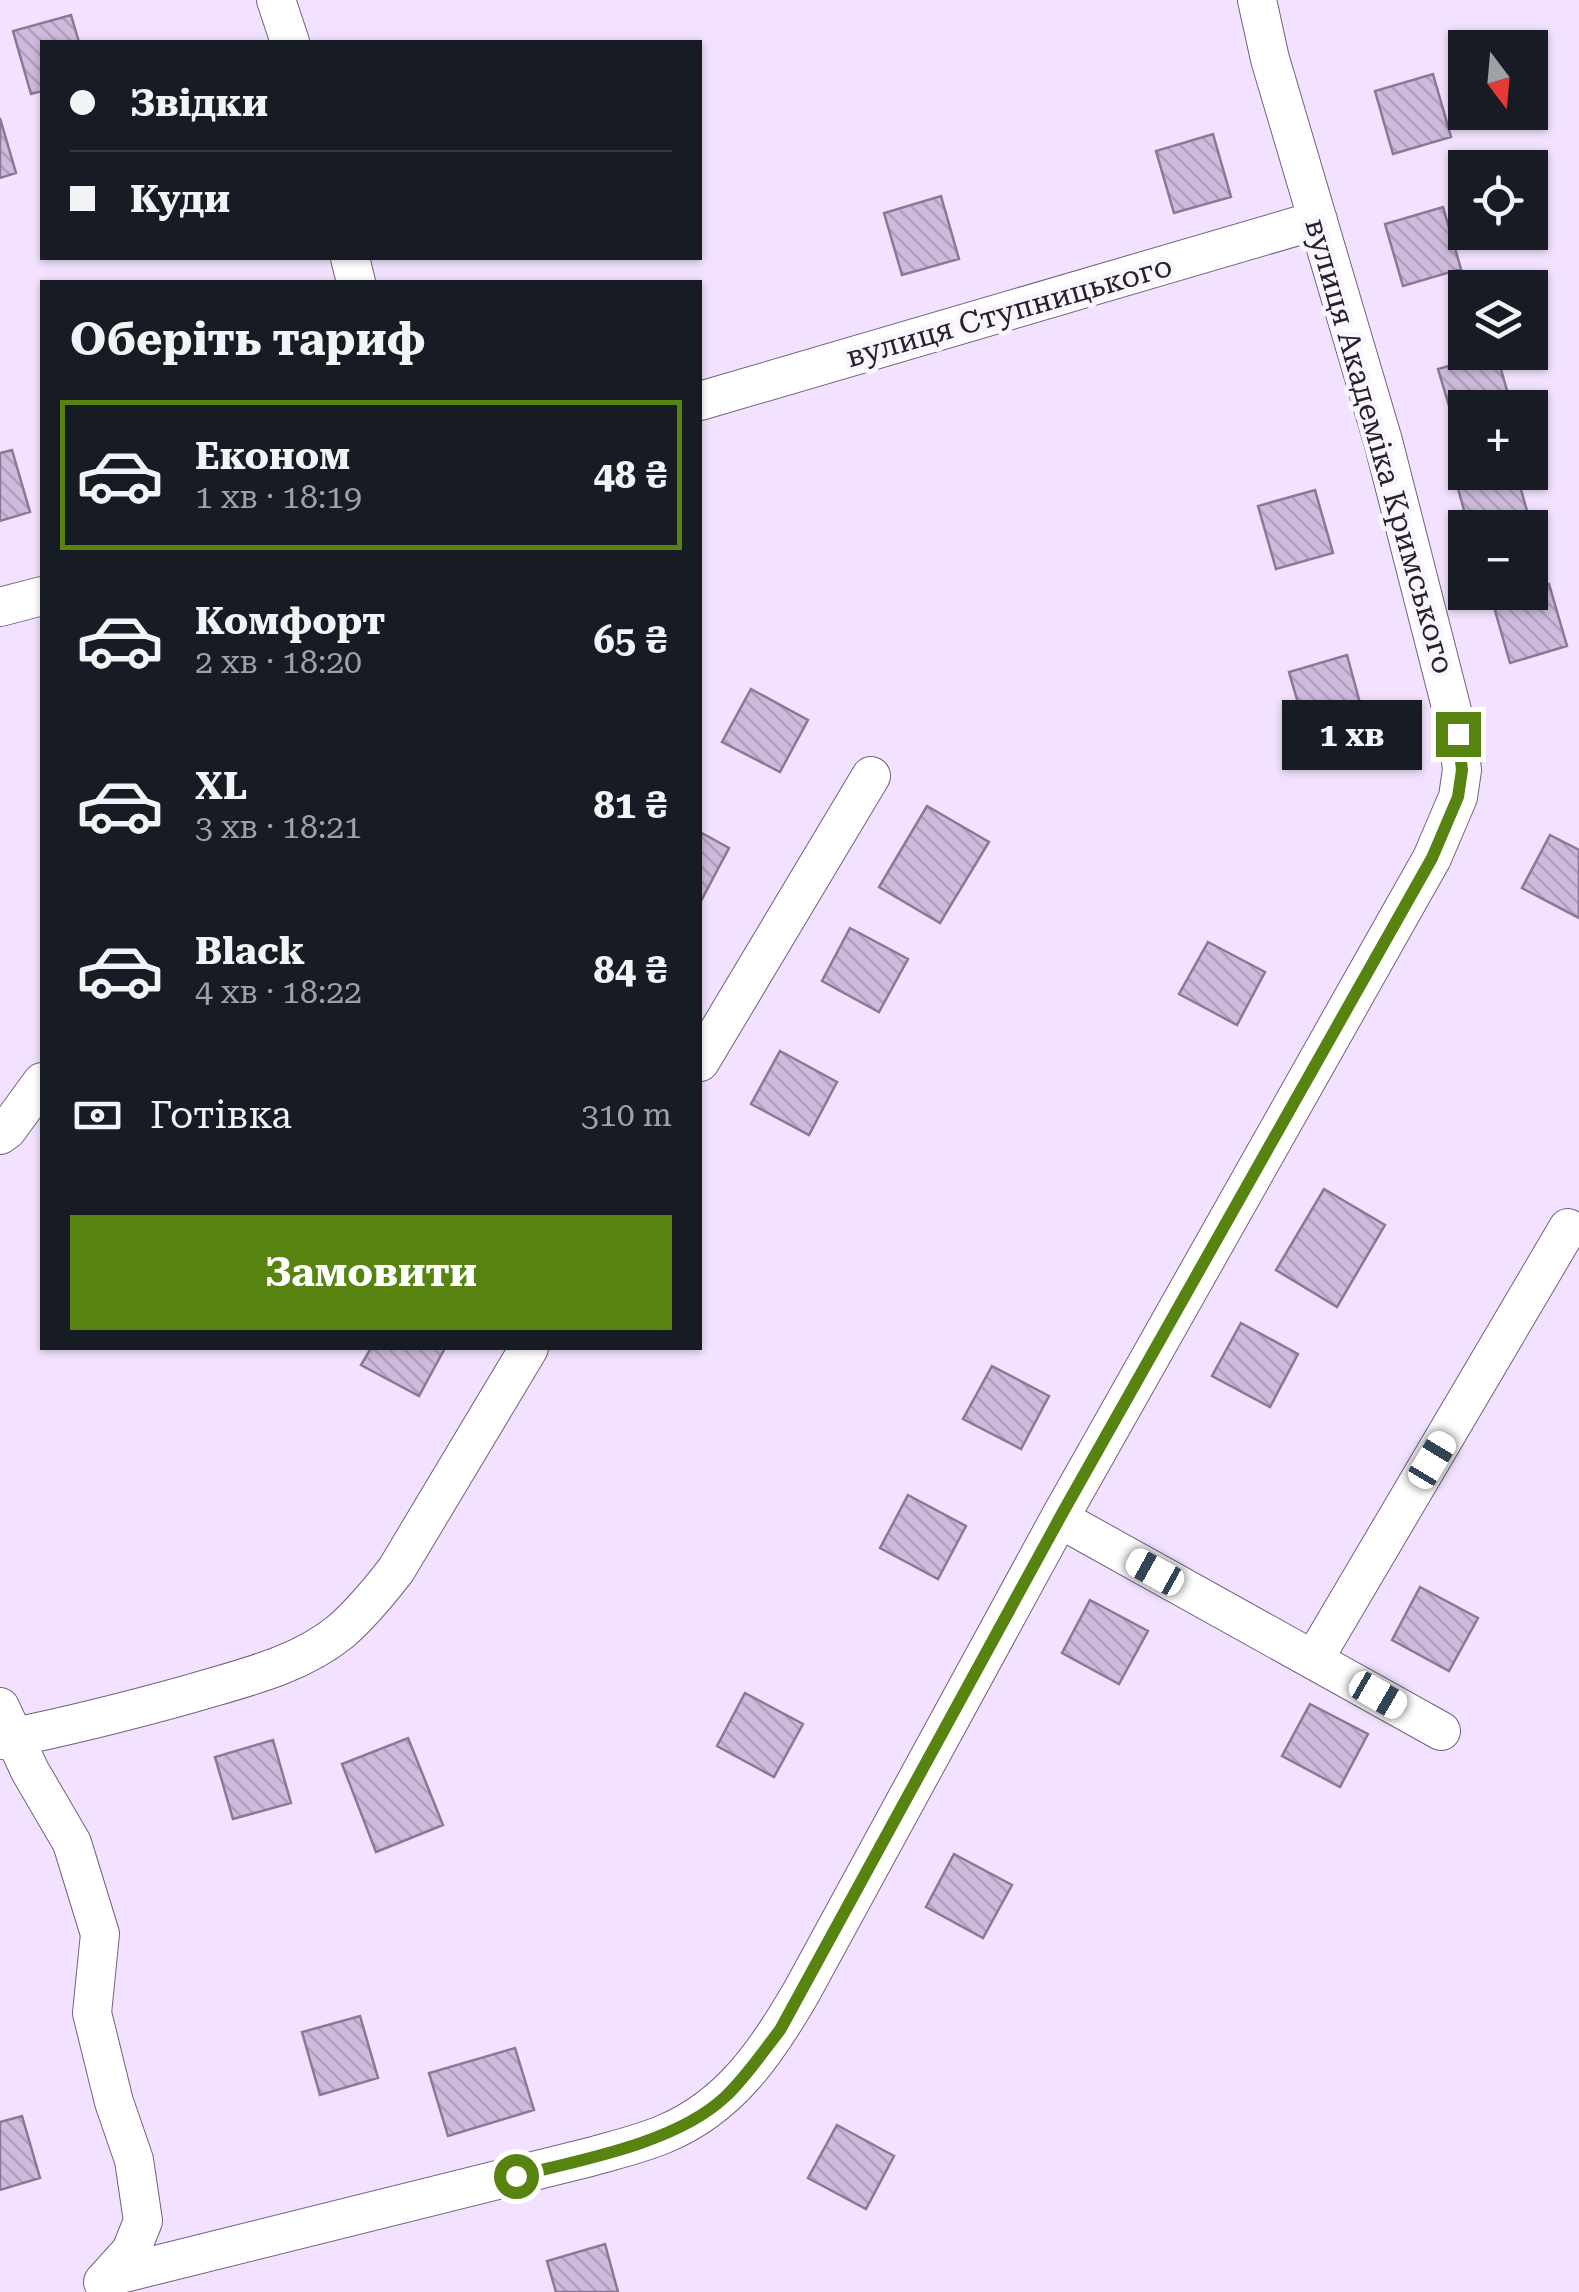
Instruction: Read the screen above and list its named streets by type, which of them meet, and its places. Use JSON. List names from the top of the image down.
{
  "streets": {
    "street": ["вулиця Ступницького", "вулиця Академіка Кримського"]
  },
  "crossings": [
    ["вулиця Ступницького", "вулиця Академіка Кримського"]
  ],
  "north": "bottom",
  "page": {
    "map_buttons": ["+", "−"],
    "banner": ["Звідки", "Куди"],
    "heading": "Оберіть тариф",
    "list": [
      {
        "name": "Економ",
        "note": "1 хв · 18:19",
        "value": "48 ₴"
      },
      {
        "name": "Комфорт",
        "note": "2 хв · 18:20",
        "value": "65 ₴"
      },
      {
        "name": "XL",
        "note": "3 хв · 18:21",
        "value": "81 ₴"
      },
      {
        "name": "Black",
        "note": "4 хв · 18:22",
        "value": "84 ₴"
      }
    ],
    "bubble": "1 хв",
    "pay": ["Готівка", "310 m"],
    "buttons": "Замовити"
  }
}
